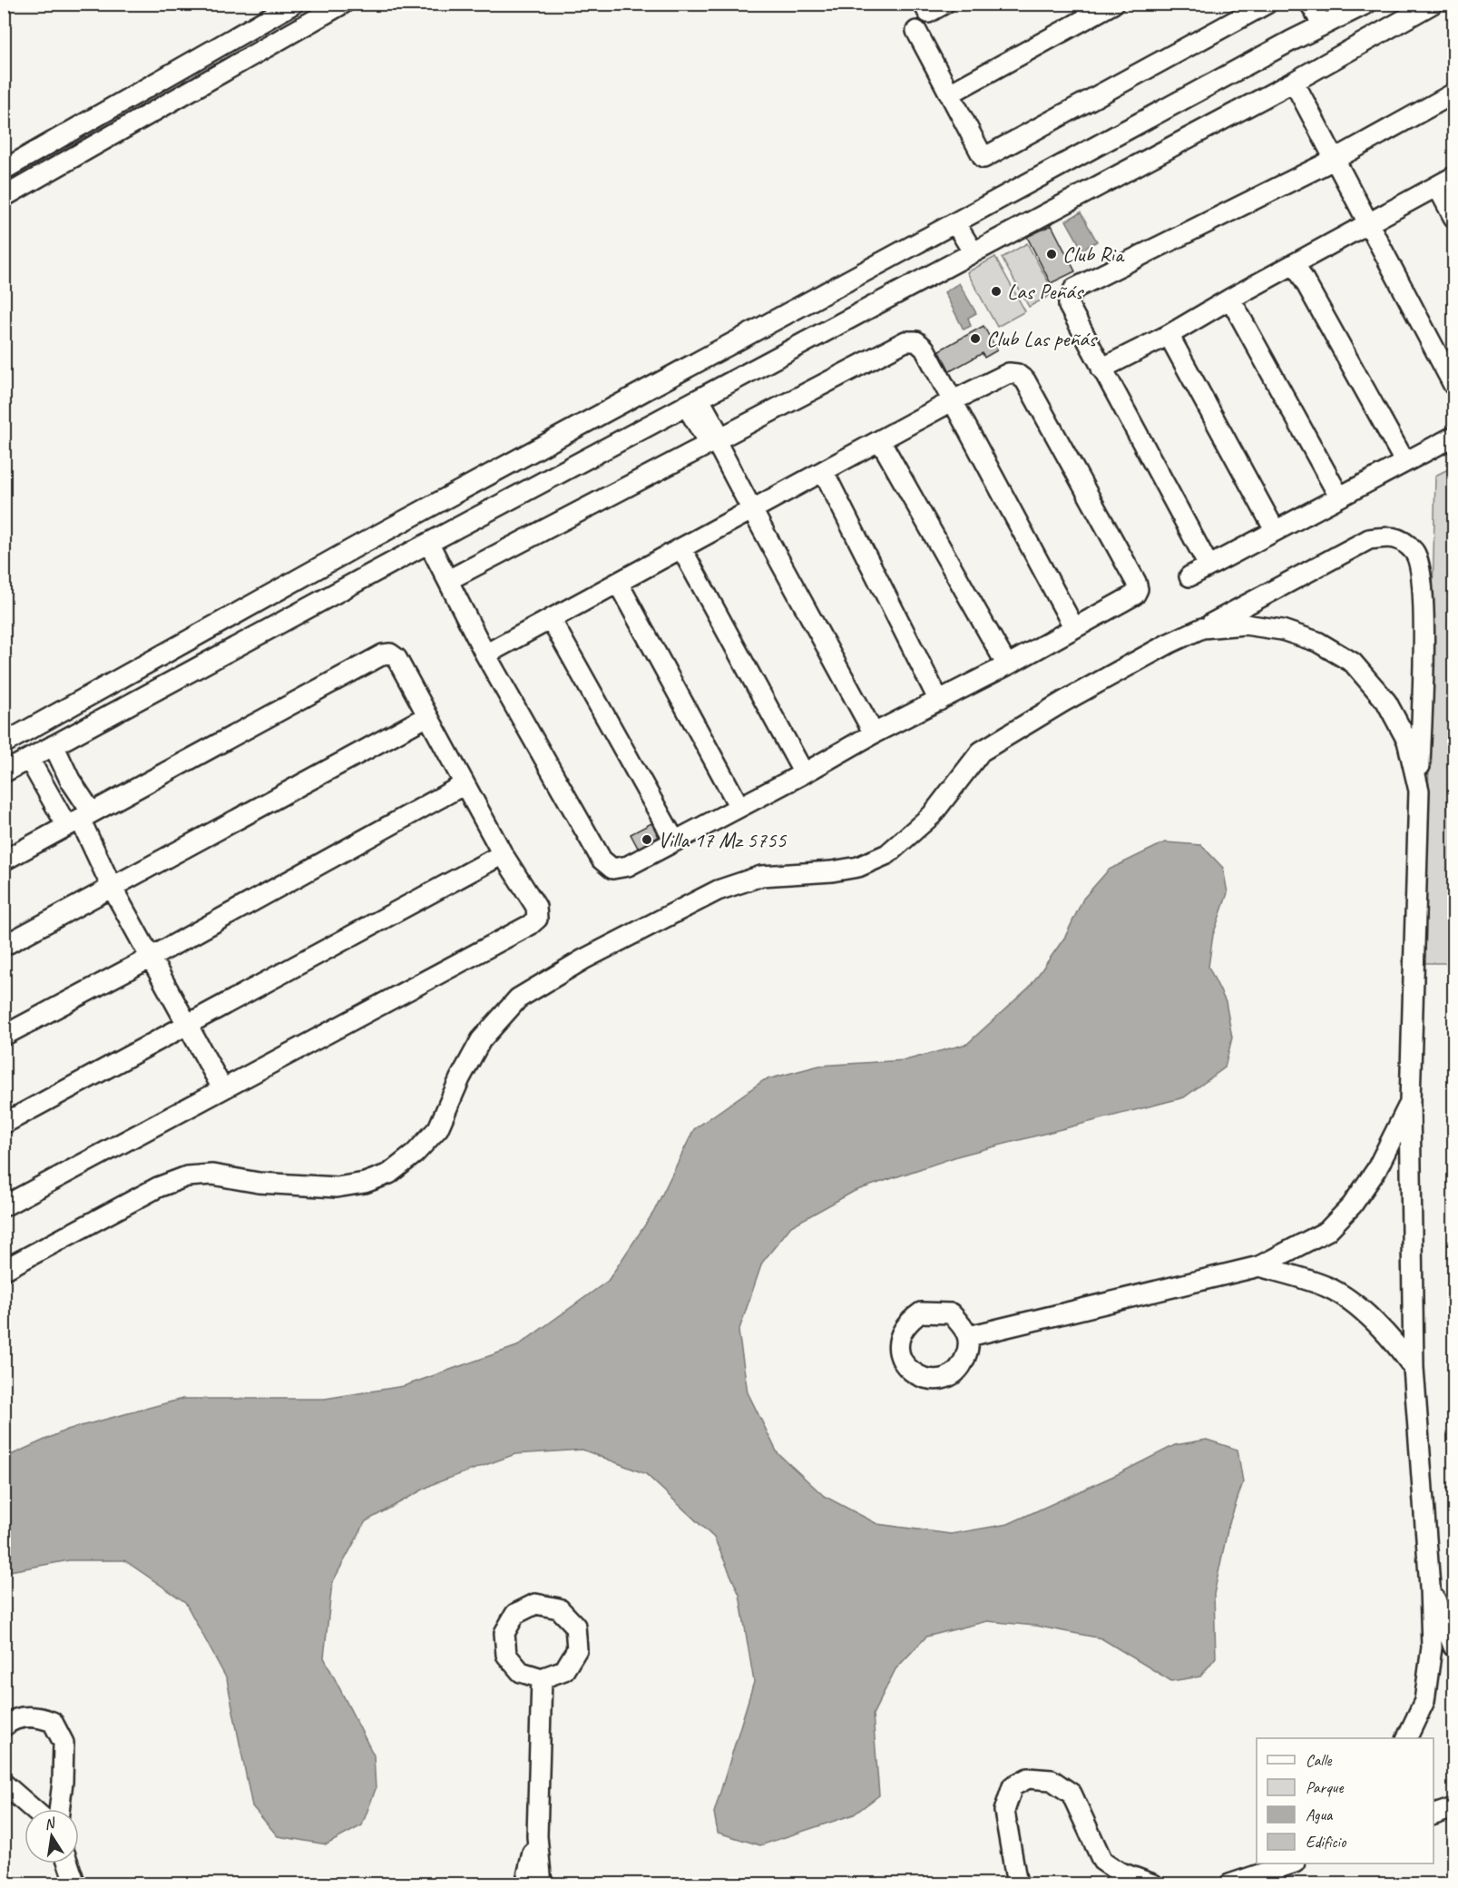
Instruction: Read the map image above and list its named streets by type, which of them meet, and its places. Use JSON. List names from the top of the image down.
{
  "places": [
    "Club Ria",
    "Las Peñás",
    "Club Las peñás",
    "Villa 17 Mz 5755"
  ],
  "legend": [
    "Calle",
    "Parque",
    "Agua",
    "Edificio"
  ],
  "north": "top"
}
